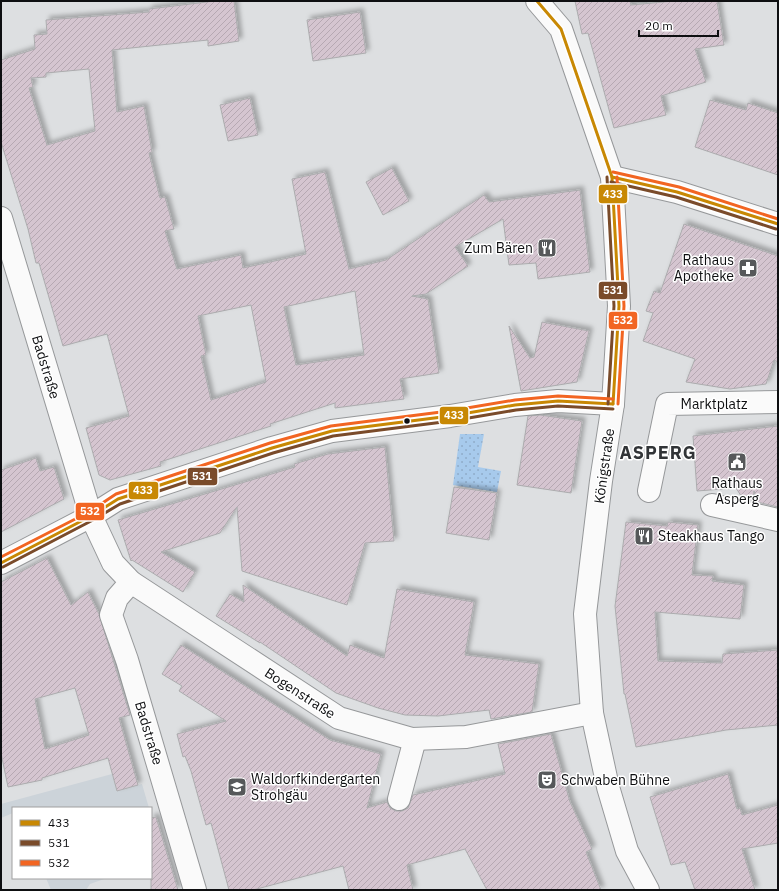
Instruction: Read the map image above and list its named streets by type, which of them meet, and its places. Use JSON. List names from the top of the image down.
{
  "streets": {
    "street": [
      "Badstraße",
      "Marktplatz",
      "Königstraße",
      "Bogenstraße"
    ]
  },
  "crossings": [
    ["Badstraße", "Bogenstraße"],
    ["Königstraße", "Bogenstraße"]
  ],
  "districts": ["ASPERG"],
  "places": {
    "restaurant": ["Zum Bären", "Steakhaus Tango"],
    "pharmacy": ["Rathaus Apotheke"],
    "public building": ["Rathaus Asperg"],
    "theatre": ["Schwaben Bühne"],
    "school or university": ["Waldorfkindergarten Strohgäu"]
  },
  "lines": ["transit line 433", "transit line 532", "transit line 531"],
  "legend": ["433", "531", "532"],
  "scale_bar": "20 m"
}
